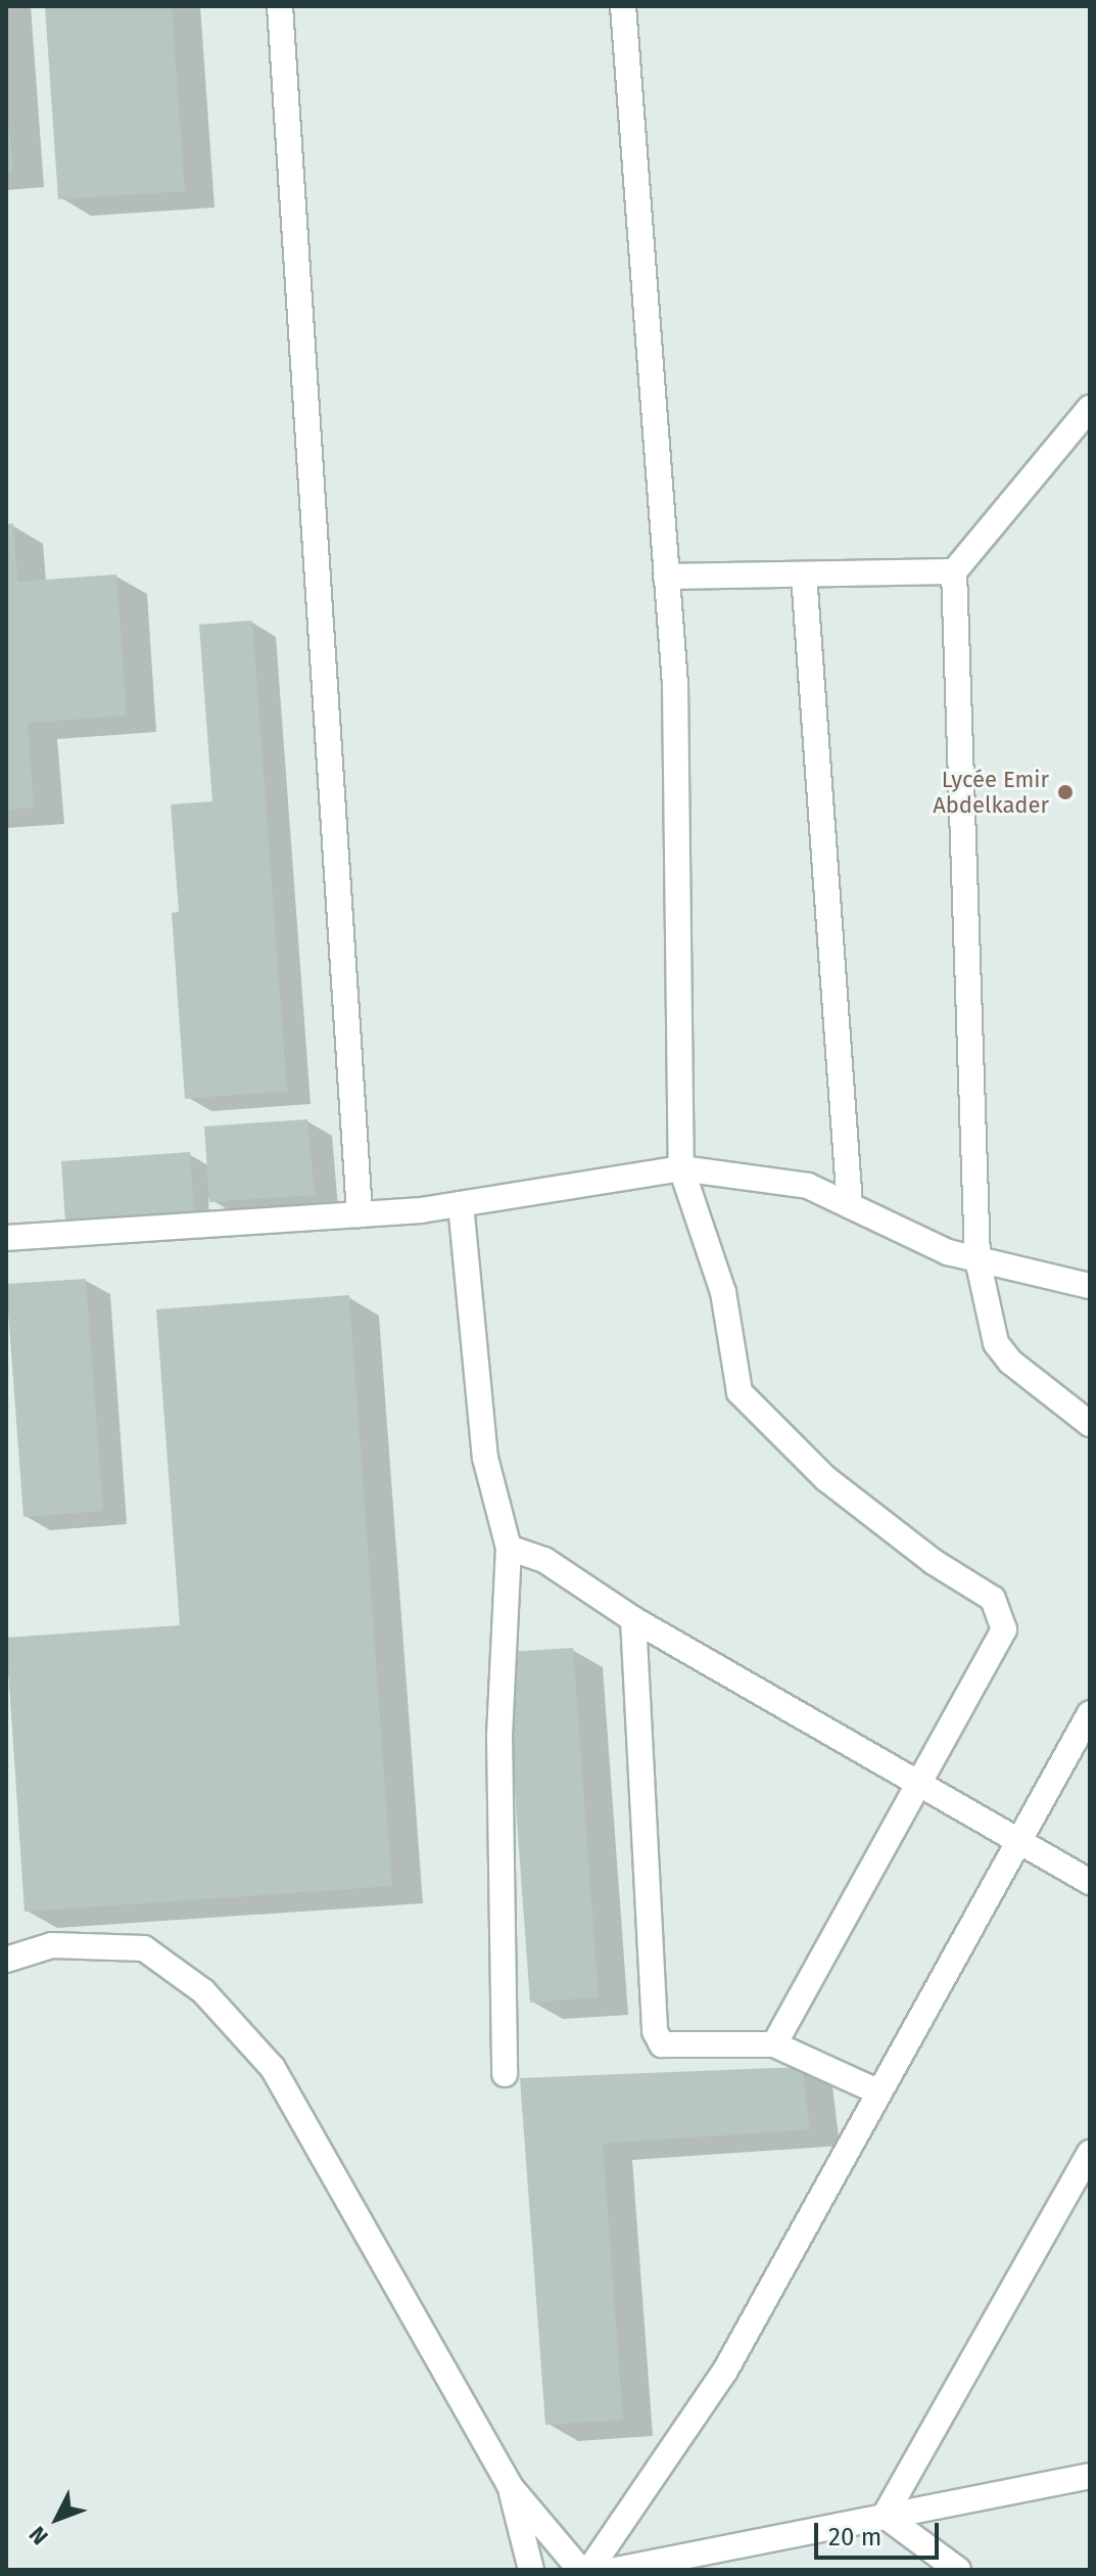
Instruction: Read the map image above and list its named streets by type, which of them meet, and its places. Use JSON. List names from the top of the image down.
{
  "places": ["Lycée Emir Abdelkader"],
  "scale_bar": "20 m",
  "north": "bottom left"
}
